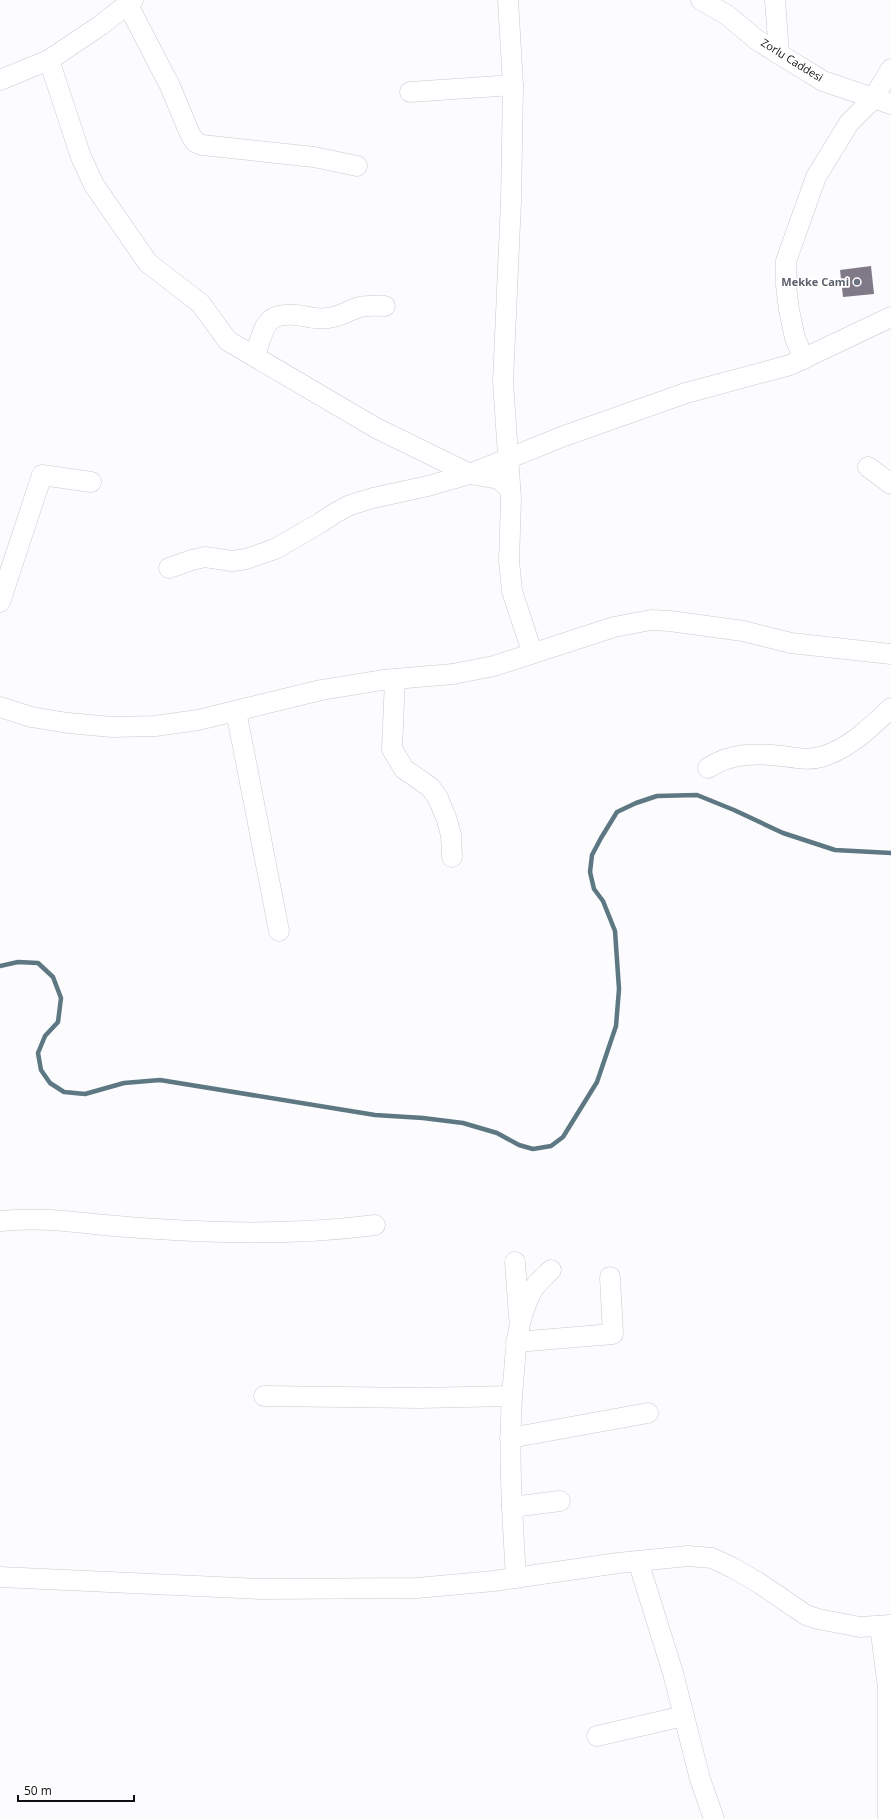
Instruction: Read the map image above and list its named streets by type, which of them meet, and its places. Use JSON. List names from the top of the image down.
{
  "streets": {
    "street": ["Zorlu Caddesi"]
  },
  "places": ["Mekke Cami"],
  "scale_bar": "50 m"
}
